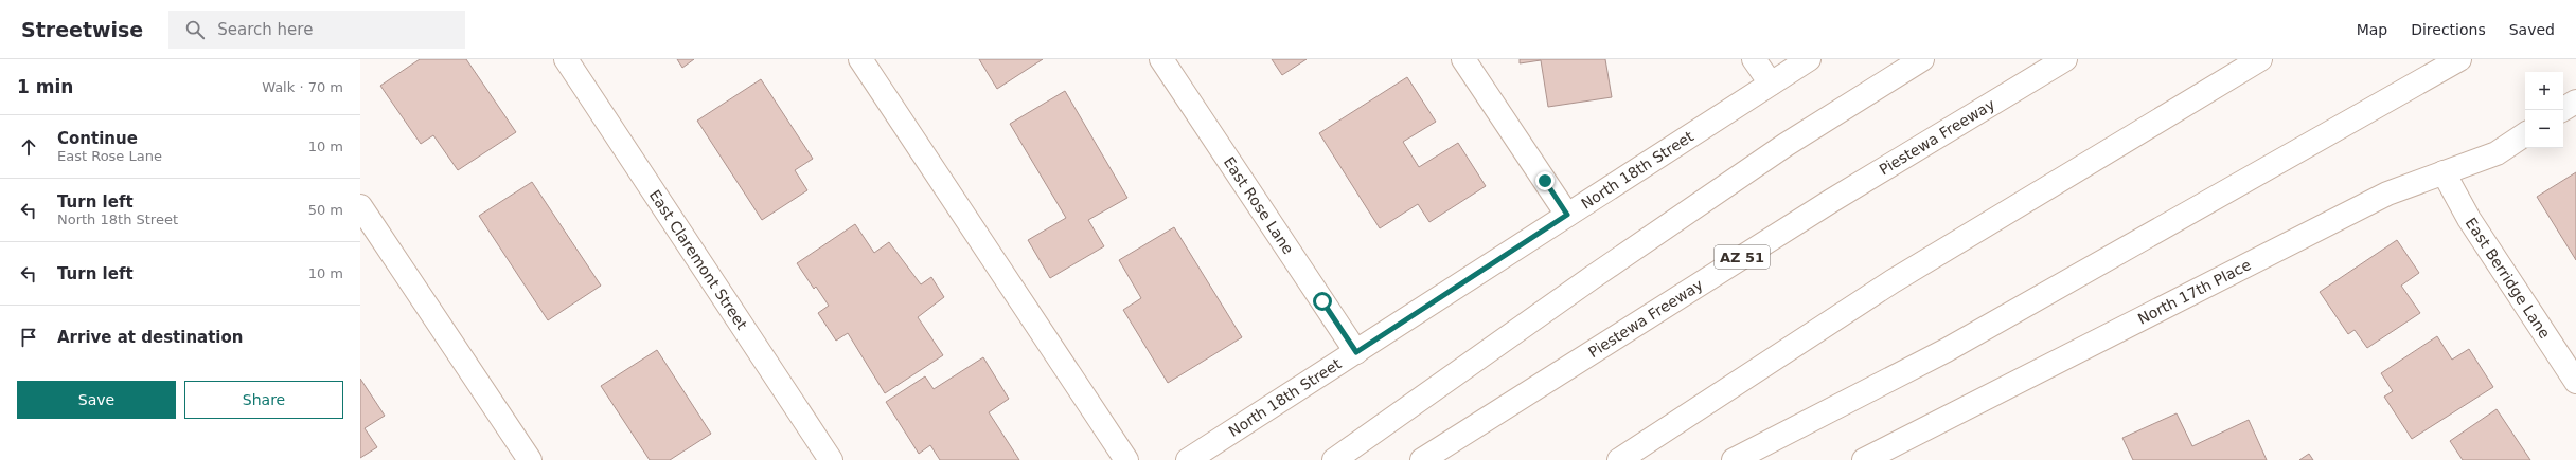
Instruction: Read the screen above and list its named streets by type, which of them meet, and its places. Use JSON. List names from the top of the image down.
{
  "streets": {
    "main road": [
      "Piestewa Freeway",
      "North 18th Street",
      "East Rose Lane",
      "AZ 51",
      "East Claremont Street",
      "East Berridge Lane",
      "North 17th Place"
    ]
  },
  "crossings": [
    ["North 18th Street", "East Rose Lane"],
    ["East Berridge Lane", "North 17th Place"]
  ],
  "page": {
    "header": "Streetwise",
    "search": "Search here",
    "nav": ["Map", "Directions", "Saved"],
    "heading": ["1 min", "Walk · 70 m"],
    "map_buttons": ["+", "−"],
    "list": [
      ["Continue", "East Rose Lane", "10 m"],
      ["Turn left", "North 18th Street", "50 m"],
      ["Turn left", "10 m"],
      "Arrive at destination"
    ],
    "buttons": ["Save", "Share"]
  }
}
